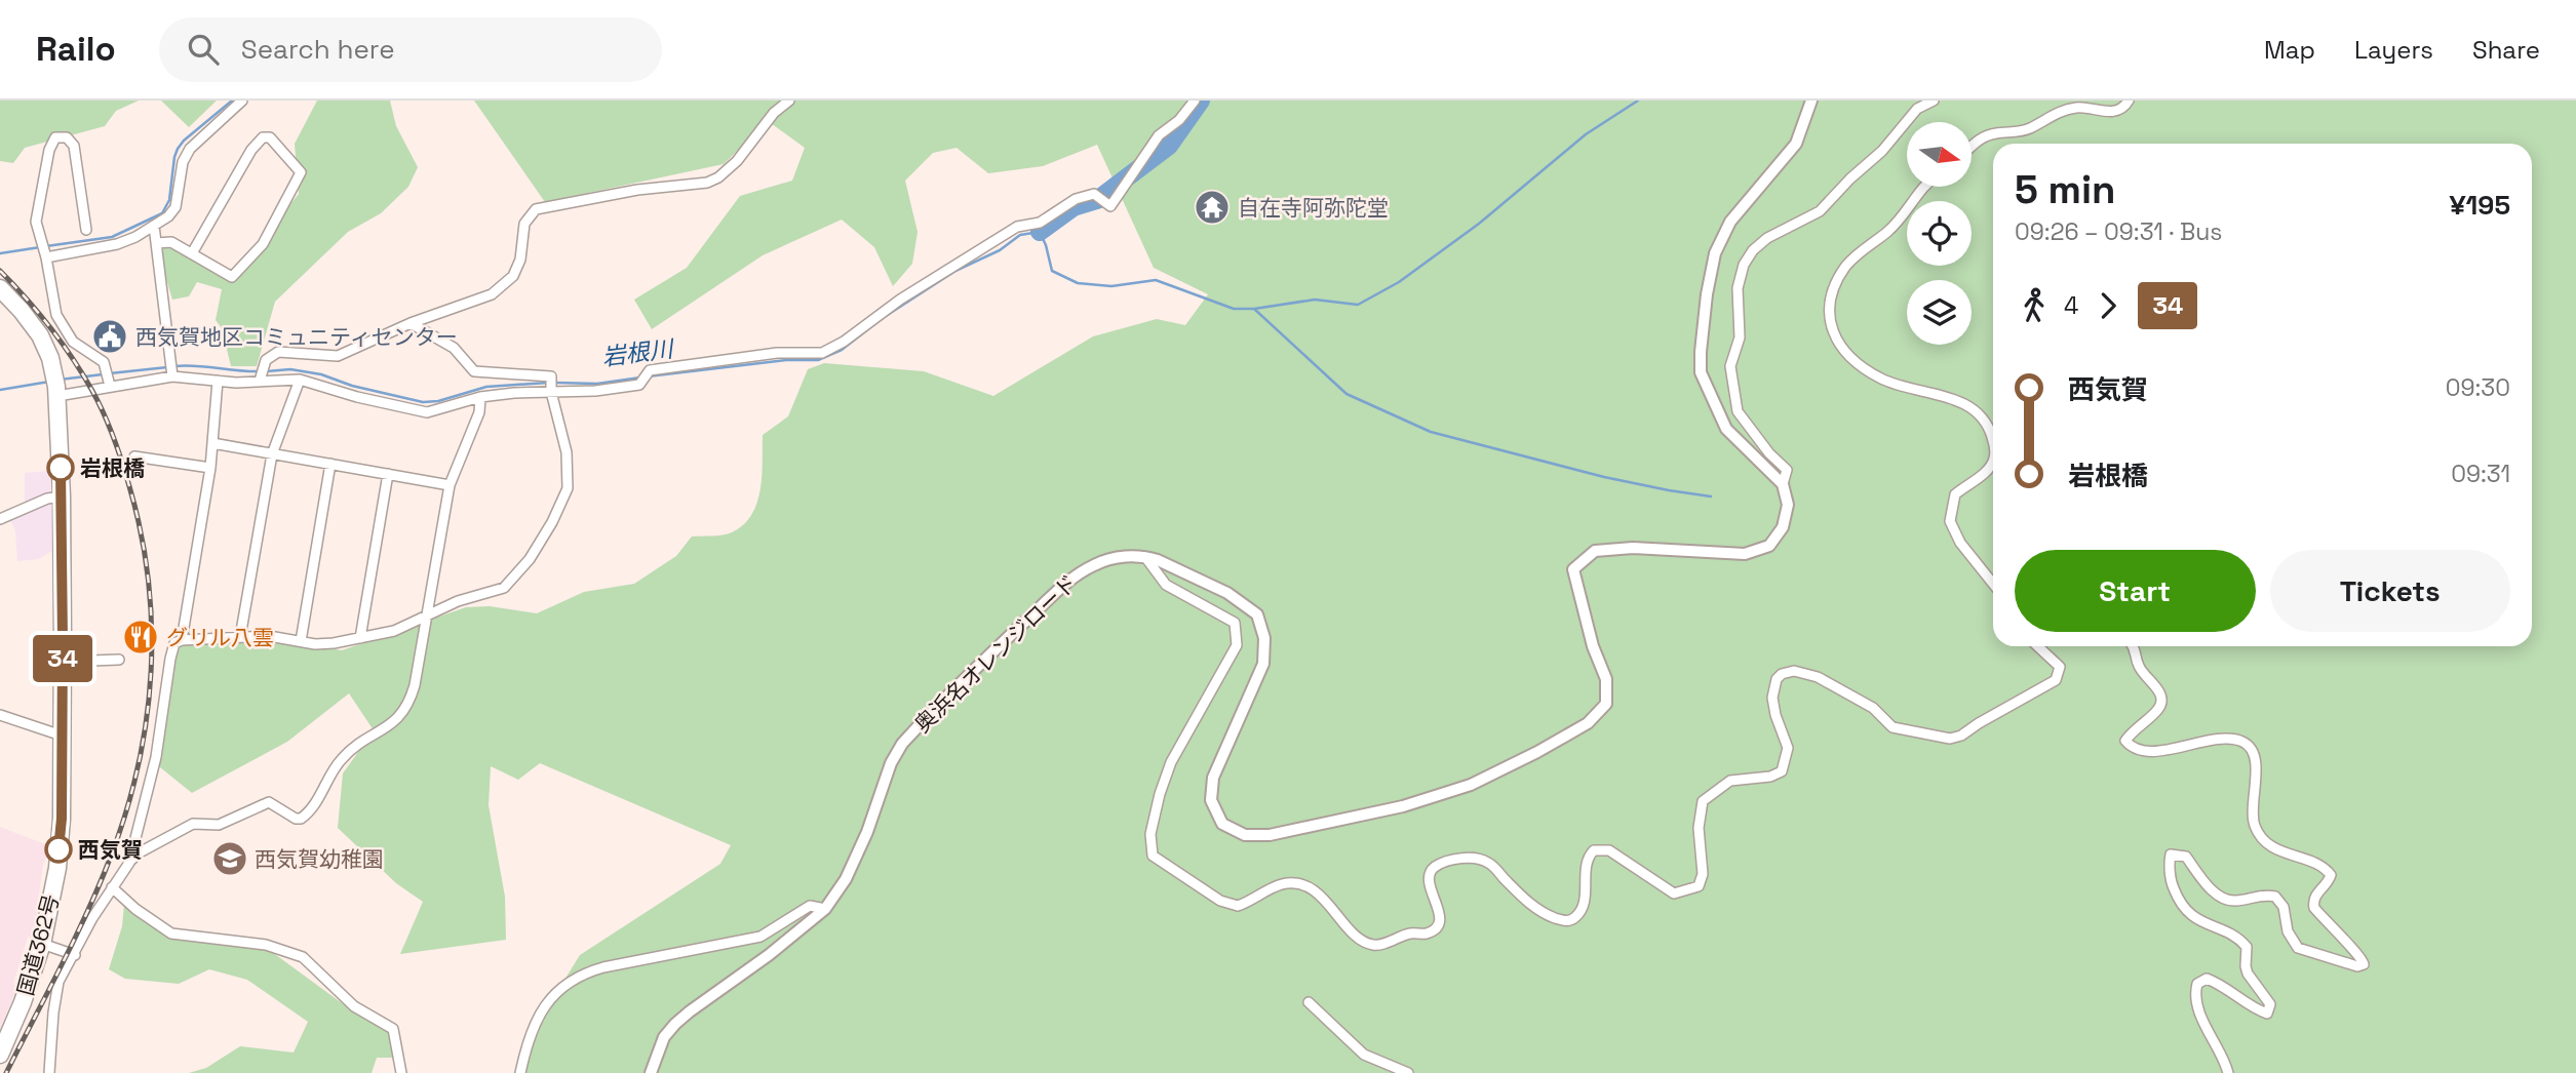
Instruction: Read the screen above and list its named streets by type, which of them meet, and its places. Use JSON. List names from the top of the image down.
{
  "streets": {
    "highway": ["国道362号"],
    "street": ["奥浜名オレンジロード"]
  },
  "water": ["岩根川"],
  "places": {
    "temple": ["自在寺阿弥陀堂"],
    "public building": ["西気賀地区コミュニティセンター"],
    "other": ["岩根橋", "西気賀"],
    "restaurant": ["グリル八雲"],
    "school or university": ["西気賀幼稚園"]
  },
  "lines": ["bus line 34"],
  "north": "right",
  "page": {
    "header": "Railo",
    "search": "Search here",
    "nav": ["Map", "Layers", "Share"],
    "on_map": "34",
    "heading": ["5 min", "09:26 – 09:31 · Bus", "¥195"],
    "legs": ["4", "34"],
    "list": [
      {
        "name": "西気賀",
        "value": "09:30"
      },
      {
        "name": "岩根橋",
        "value": "09:31"
      }
    ],
    "buttons": ["Start", "Tickets"]
  }
}
